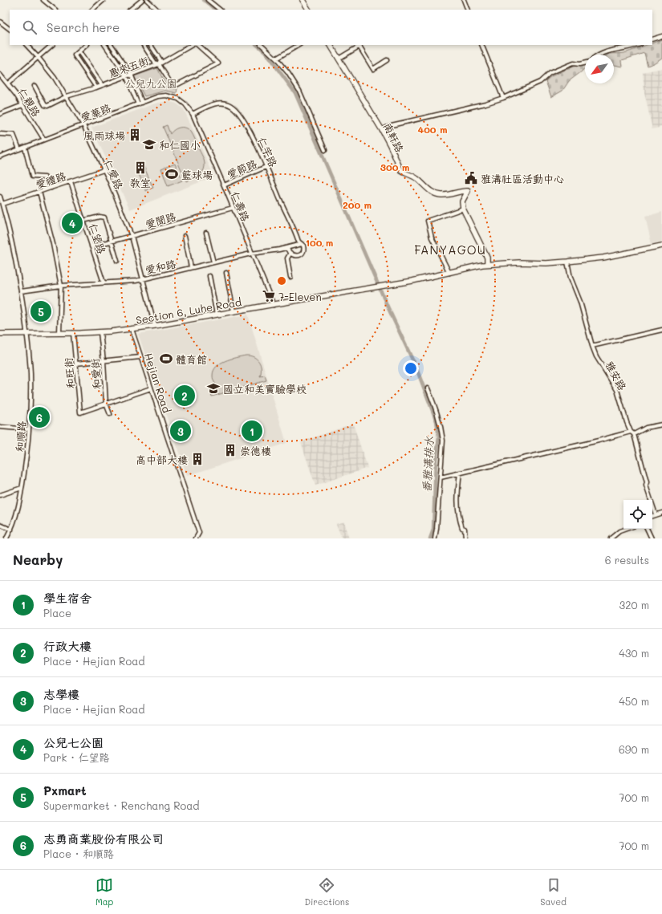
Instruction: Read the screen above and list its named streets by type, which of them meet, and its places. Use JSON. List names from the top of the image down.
{
  "streets": {
    "main road": ["南軒路", "Section 6, Luhe Road"],
    "street": [
      "惠來五街",
      "仁親路",
      "愛華路",
      "仁宇路",
      "愛節路",
      "仁愛路",
      "愛禮路",
      "仁壽路",
      "愛聞路",
      "仁望路",
      "愛和路",
      "和旺街",
      "和愛街",
      "雅安路",
      "Hejian Road",
      "和順路"
    ]
  },
  "crossings": [
    ["惠來五街", "仁愛路"],
    ["仁親路", "愛華路"],
    ["愛華路", "仁宇路"],
    ["愛華路", "仁愛路"],
    ["愛華路", "仁壽路"],
    ["仁宇路", "愛節路"],
    ["仁宇路", "仁壽路"],
    ["仁宇路", "愛和路"],
    ["愛節路", "仁壽路"],
    ["仁愛路", "愛禮路"],
    ["仁愛路", "愛聞路"],
    ["仁愛路", "愛和路"],
    ["仁愛路", "Section 6, Luhe Road"],
    ["愛禮路", "仁望路"],
    ["愛禮路", "和順路"],
    ["仁壽路", "愛聞路"],
    ["仁壽路", "愛和路"],
    ["仁壽路", "Section 6, Luhe Road"],
    ["愛聞路", "仁望路"],
    ["仁望路", "愛和路"],
    ["愛和路", "和順路"],
    ["Section 6, Luhe Road", "和旺街"],
    ["Section 6, Luhe Road", "和愛街"],
    ["Section 6, Luhe Road", "雅安路"],
    ["Section 6, Luhe Road", "Hejian Road"],
    ["Section 6, Luhe Road", "和順路"],
    ["和旺街", "和愛街"]
  ],
  "districts": ["FANYAGOU"],
  "water": ["番雅溝排水"],
  "parks": ["公兒九公園"],
  "places": {
    "building": [
      "風雨球場",
      "教室",
      "崇德樓",
      "高中部大樓"
    ],
    "school or university": ["和仁國小", "國立和美實驗學校"],
    "sports": ["籃球場", "體育館"],
    "public building": ["雅溝社區活動中心"],
    "supermarket": ["7-Eleven"]
  },
  "north": "bottom left",
  "page": {
    "search": "Search here",
    "pins": [
      "4",
      "5",
      "2",
      "6",
      "1",
      "3"
    ],
    "heading": ["Nearby", "6 results"],
    "list": [
      {
        "mark": "1",
        "name": "學生宿舍",
        "note": "Place",
        "value": "320 m"
      },
      {
        "mark": "2",
        "name": "行政大樓",
        "note": "Place · Hejian Road",
        "value": "430 m"
      },
      {
        "mark": "3",
        "name": "志學樓",
        "note": "Place · Hejian Road",
        "value": "450 m"
      },
      {
        "mark": "4",
        "name": "公兒七公園",
        "note": "Park · 仁望路",
        "value": "690 m"
      },
      {
        "mark": "5",
        "name": "Pxmart",
        "note": "Supermarket · Renchang Road",
        "value": "700 m"
      },
      {
        "mark": "6",
        "name": "志勇商業股份有限公司",
        "note": "Place · 和順路",
        "value": "700 m"
      }
    ],
    "nav": ["Map", "Directions", "Saved"]
  },
  "rings": [
    "400 m",
    "300 m",
    "200 m",
    "100 m"
  ]
}
